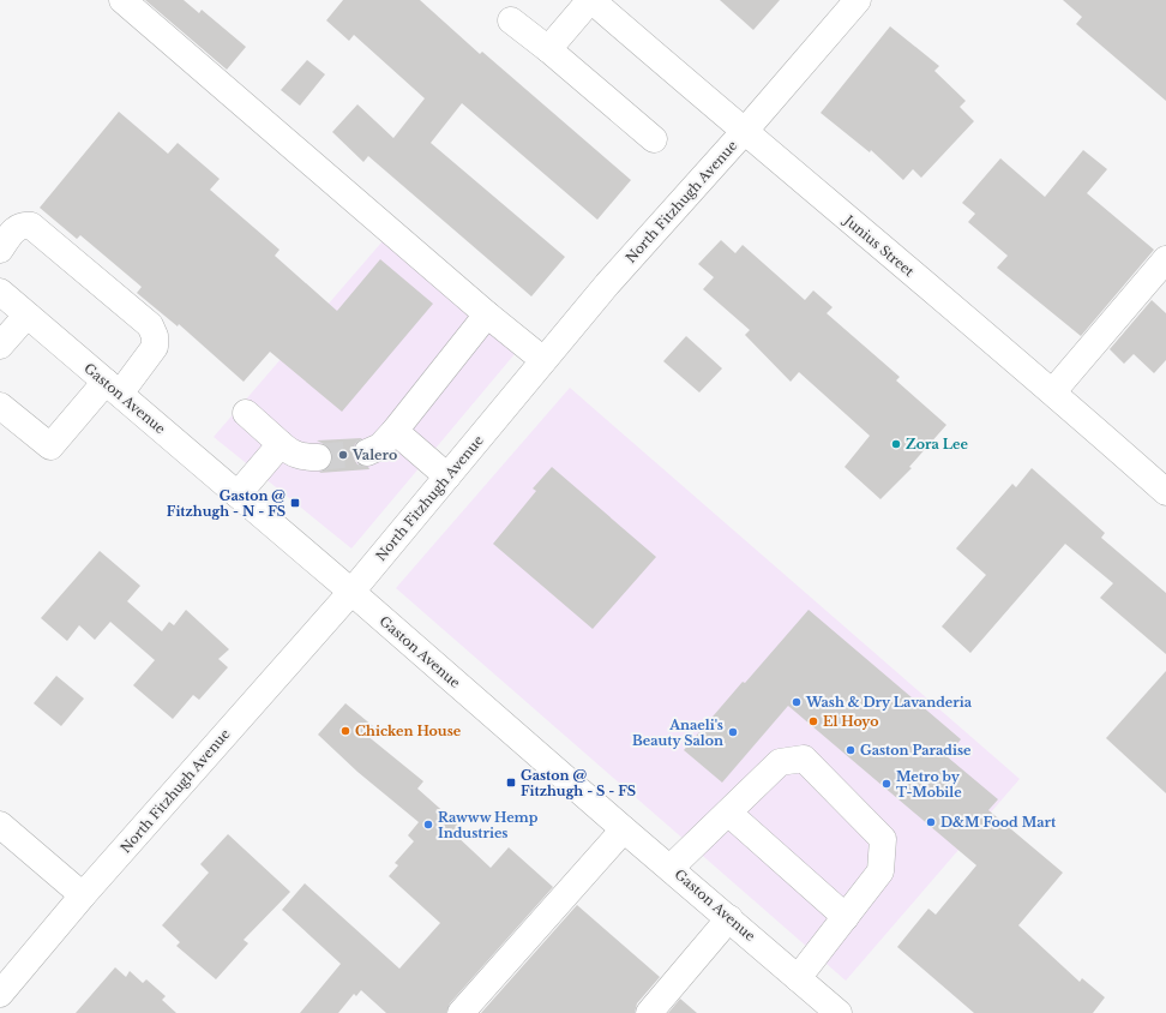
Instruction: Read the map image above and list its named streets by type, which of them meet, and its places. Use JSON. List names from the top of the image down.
{
  "streets": {
    "street": ["North Fitzhugh Avenue", "Junius Street", "Gaston Avenue"]
  },
  "crossings": [
    ["North Fitzhugh Avenue", "Junius Street"],
    ["North Fitzhugh Avenue", "Gaston Avenue"]
  ],
  "places": {
    "other": [
      "Zora Lee",
      "Valero",
      "Wash & Dry Lavanderia",
      "El Hoyo",
      "Chicken House",
      "Anaeli's Beauty Salon",
      "Gaston Paradise",
      "Metro by T-Mobile",
      "D&M Food Mart",
      "Rawww Hemp Industries"
    ],
    "transit": ["Gaston @ Fitzhugh - N - FS", "Gaston @ Fitzhugh - S - FS"]
  }
}
